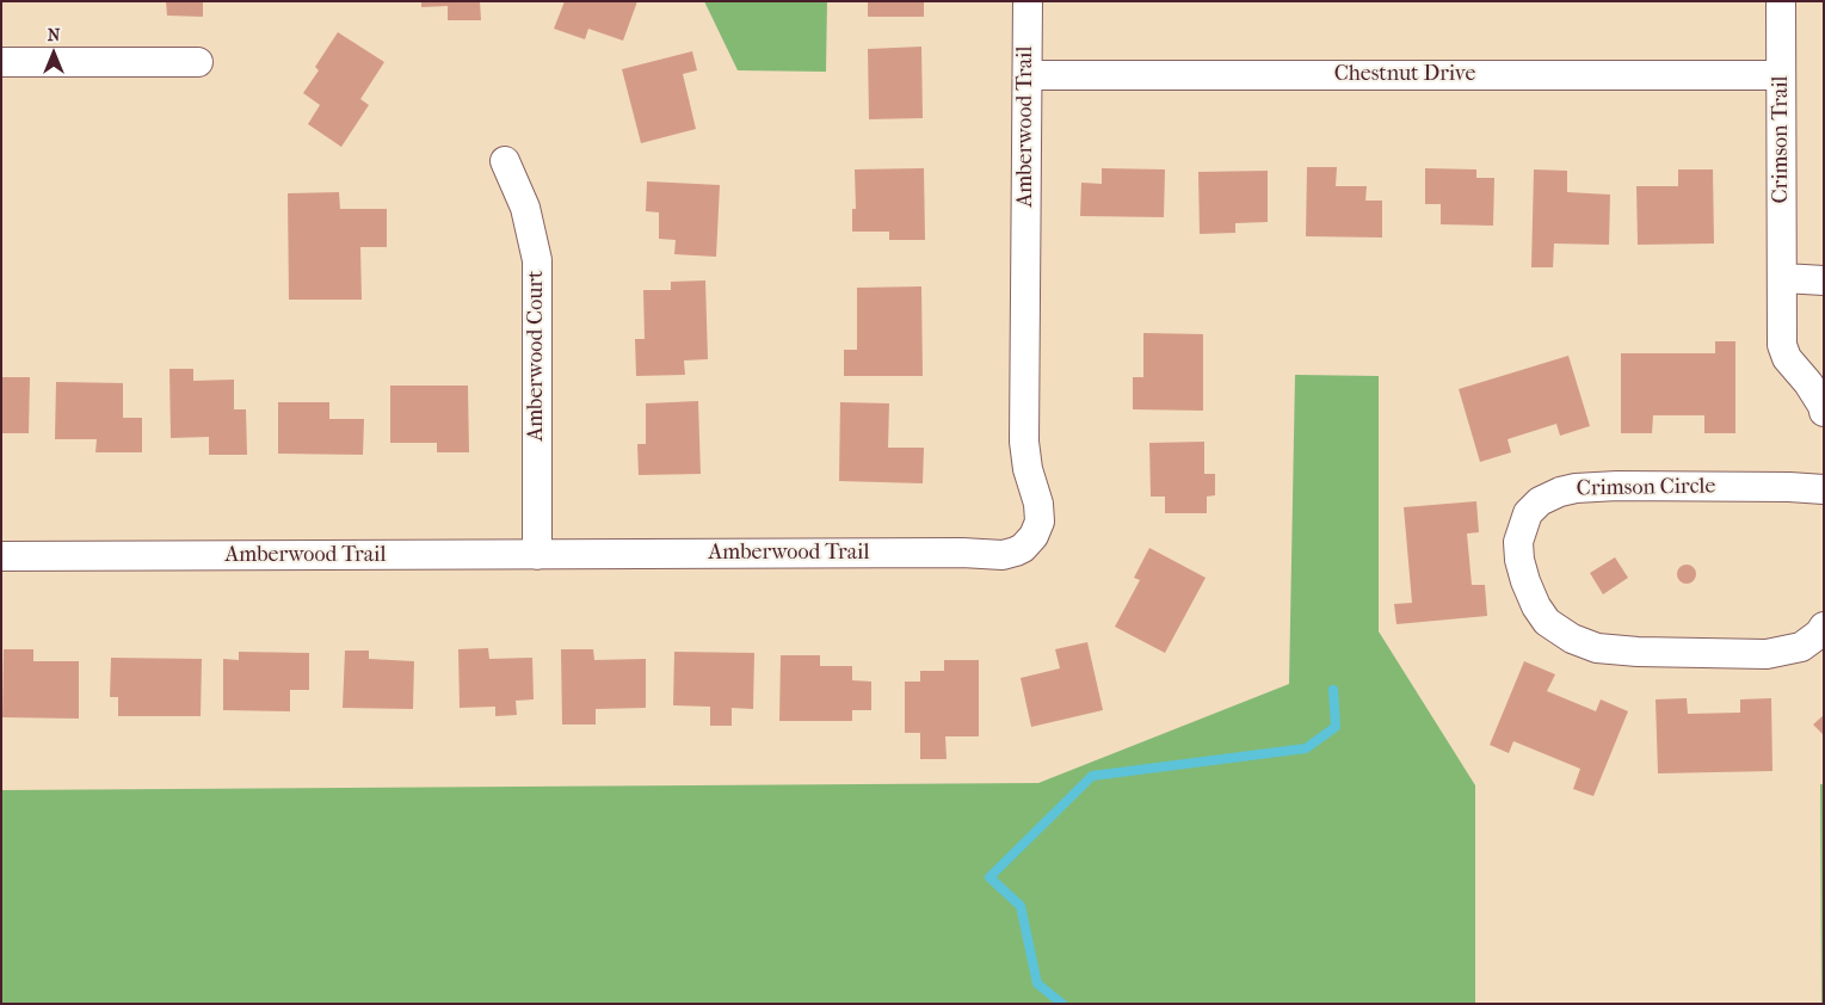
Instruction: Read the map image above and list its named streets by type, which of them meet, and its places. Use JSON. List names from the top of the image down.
{
  "streets": {
    "street": [
      "Chestnut Drive",
      "Amberwood Trail",
      "Crimson Trail",
      "Amberwood Court",
      "Crimson Circle"
    ]
  },
  "crossings": [
    ["Chestnut Drive", "Amberwood Trail"],
    ["Chestnut Drive", "Crimson Trail"],
    ["Amberwood Trail", "Amberwood Court"]
  ],
  "north": "top"
}
